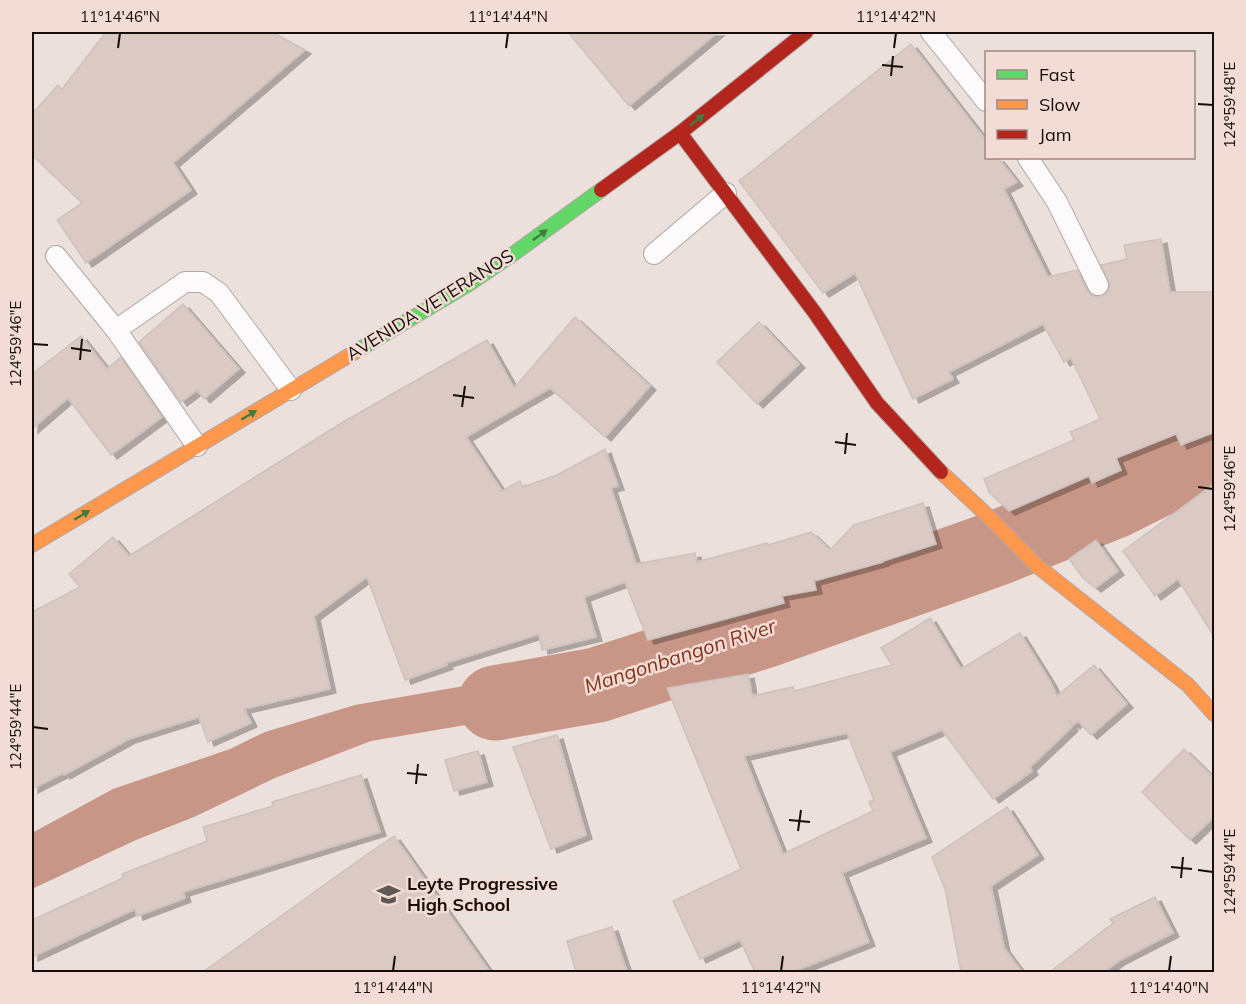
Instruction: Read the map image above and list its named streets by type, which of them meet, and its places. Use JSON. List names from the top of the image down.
{
  "streets": {
    "main road": ["AVENIDA VETERANOS"]
  },
  "one_way": ["AVENIDA VETERANOS"],
  "water": ["Mangonbangon River"],
  "places": {
    "school or university": ["Leyte Progressive High School"]
  },
  "legend": ["Fast", "Slow", "Jam"],
  "coordinates": [
    "11°14'46\"N",
    "11°14'44\"N",
    "11°14'42\"N",
    "124°59'48\"E",
    "124°59'46\"E",
    "124°59'44\"E",
    "11°14'40\"N"
  ]
}
